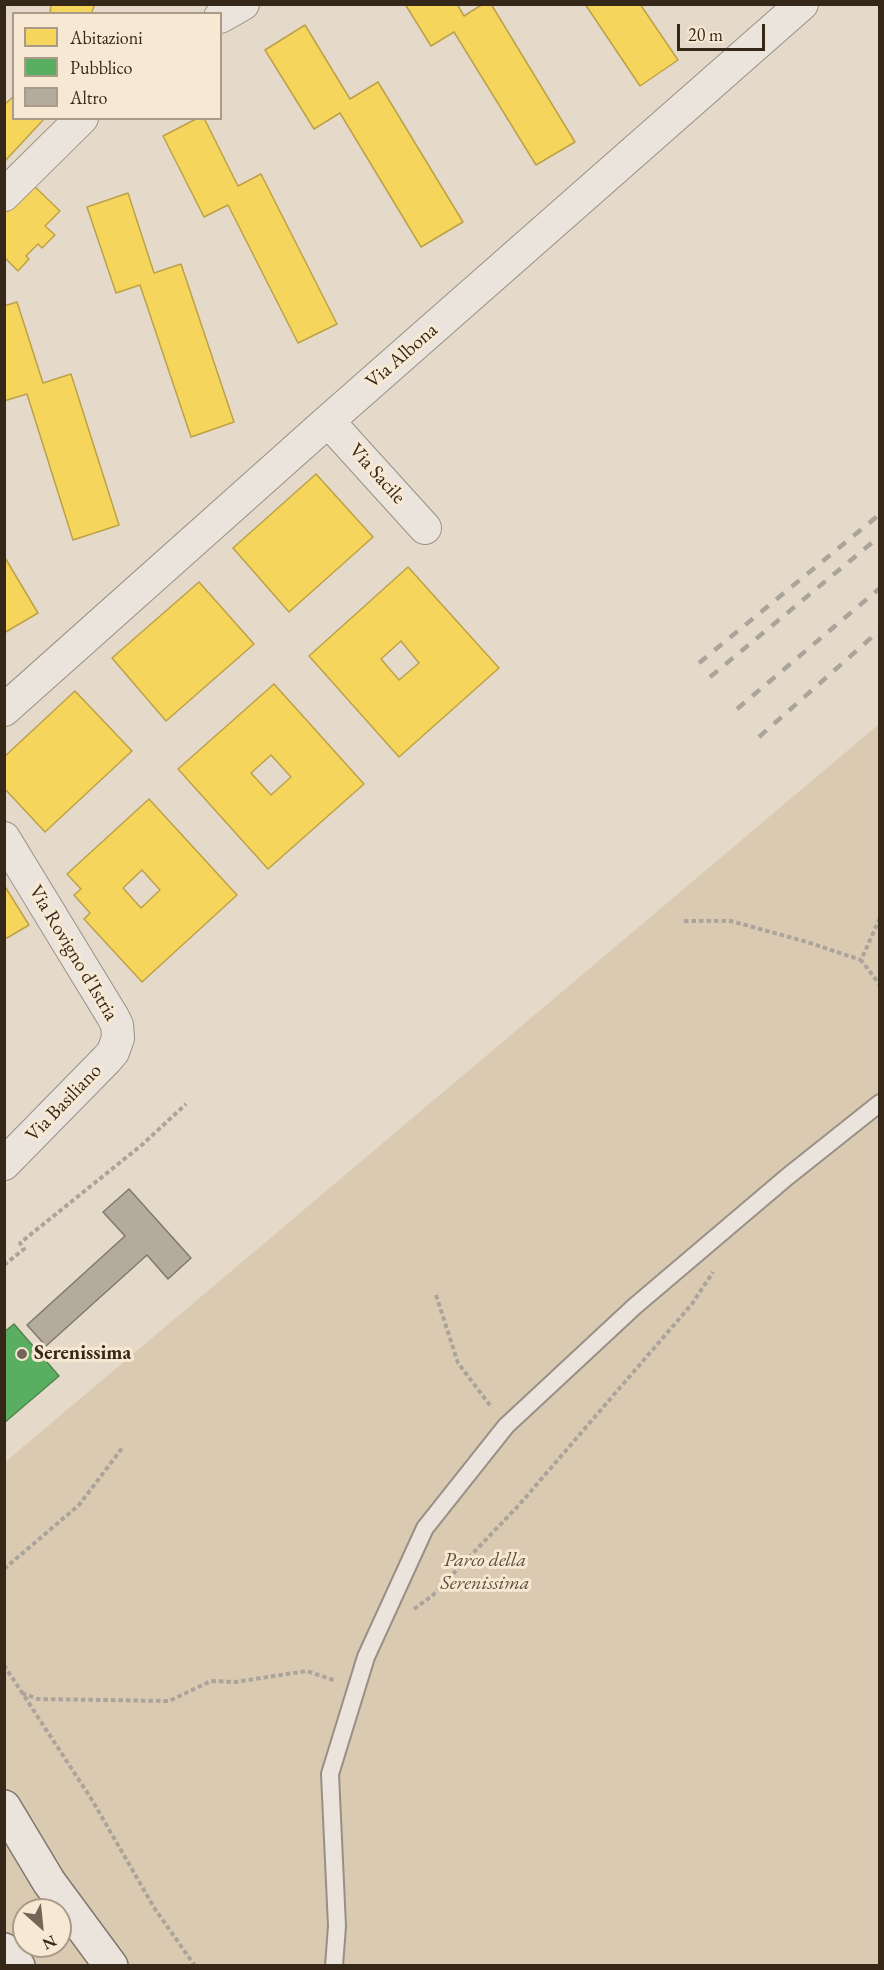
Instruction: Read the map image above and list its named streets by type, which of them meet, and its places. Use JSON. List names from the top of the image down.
{
  "streets": {
    "street": [
      "Via Albona",
      "Via Sacile",
      "Via Rovigno d'Istria",
      "Via Basiliano"
    ]
  },
  "crossings": [
    ["Via Albona", "Via Sacile"],
    ["Via Rovigno d'Istria", "Via Basiliano"]
  ],
  "parks": ["Parco della Serenissima"],
  "places": ["Serenissima"],
  "legend": ["Abitazioni", "Pubblico", "Altro"],
  "scale_bar": "20 m",
  "north": "bottom right"
}
